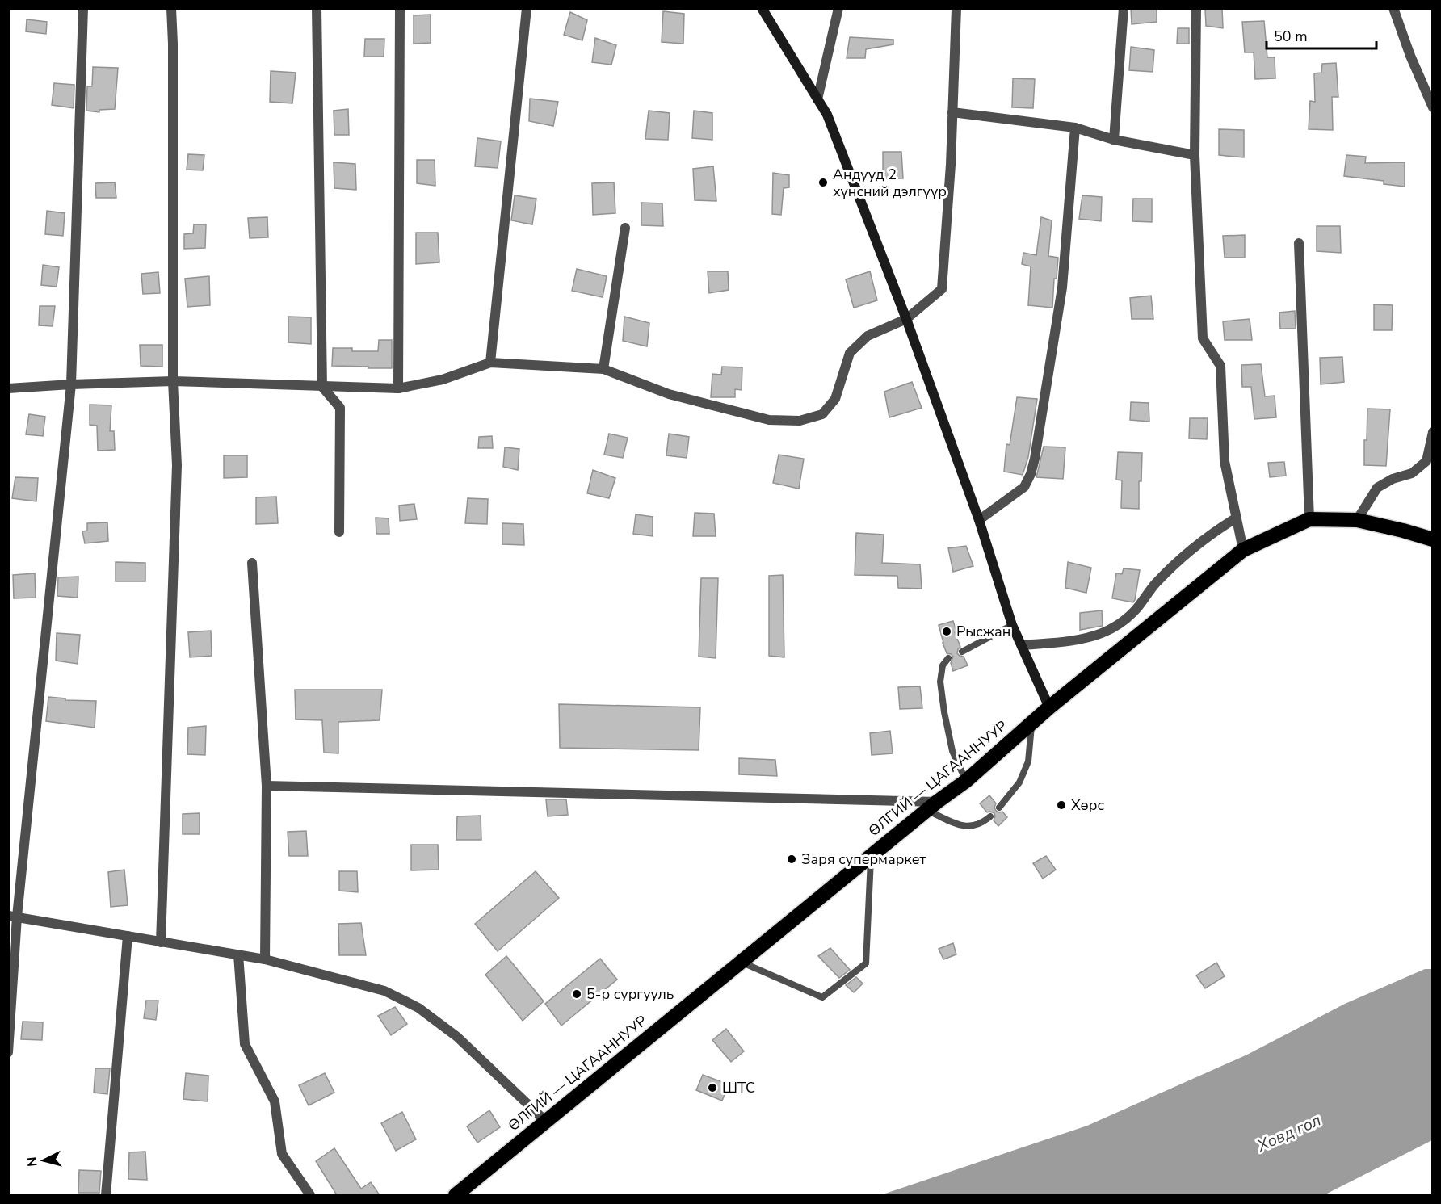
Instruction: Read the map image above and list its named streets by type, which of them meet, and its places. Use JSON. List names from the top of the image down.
{
  "streets": {
    "highway": ["ӨЛГИЙ — ЦАГААННУУР"]
  },
  "water": ["Ховд гол"],
  "places": [
    "Андууд 2 хүнсний дэлгүүр",
    "Рысжан",
    "Хөрс",
    "Заря супермаркет",
    "5-р сургууль",
    "ШТС"
  ],
  "scale_bar": "50 m",
  "north": "left"
}
